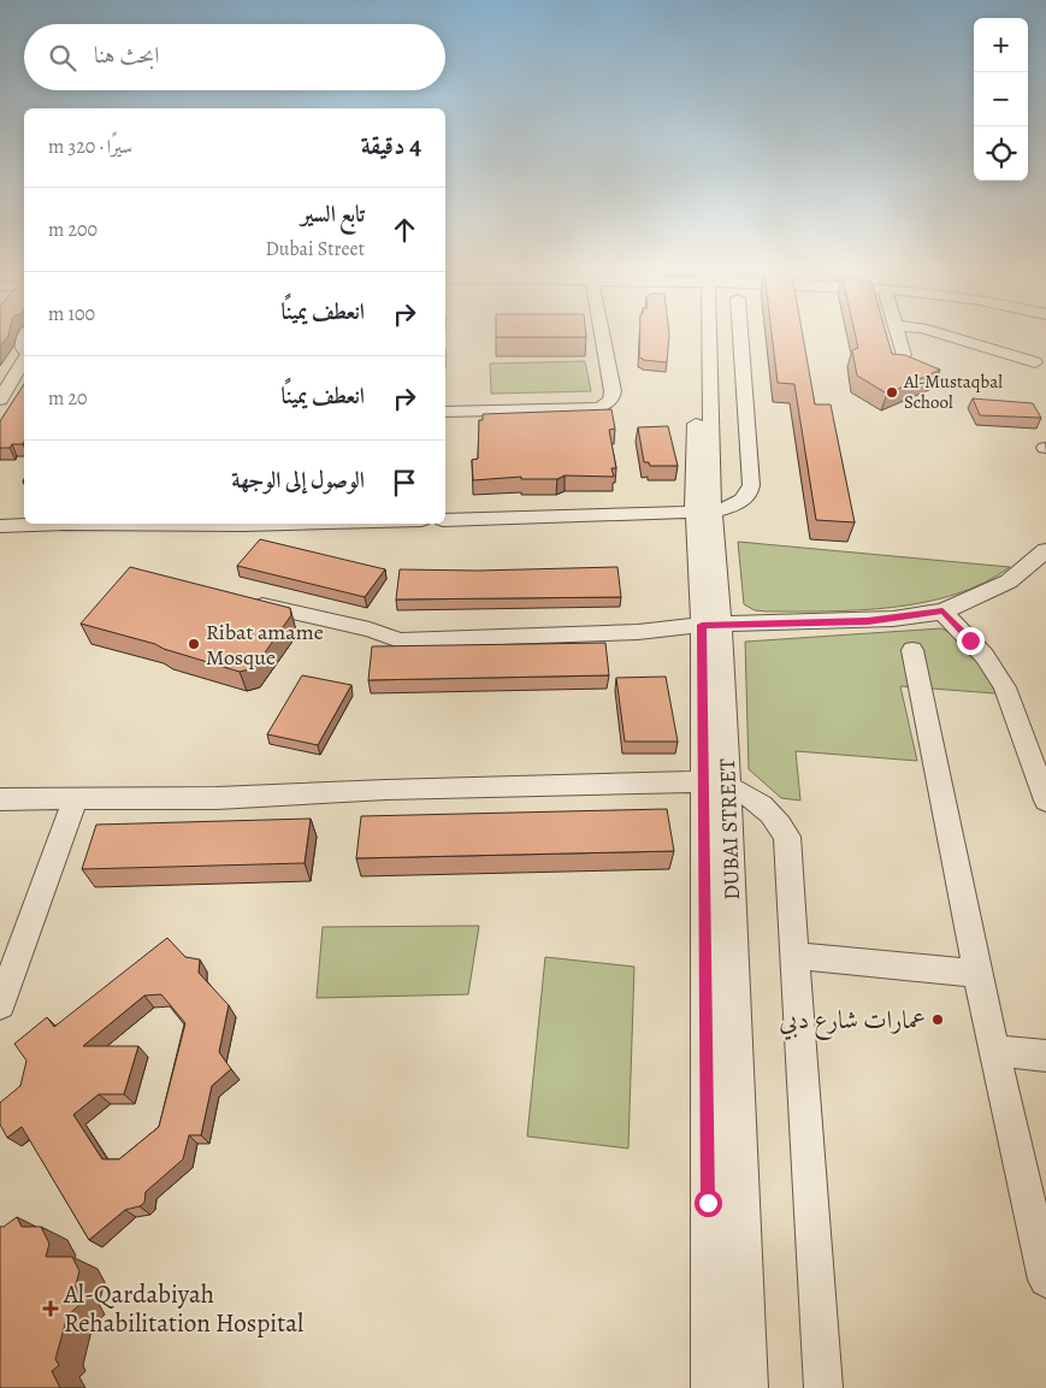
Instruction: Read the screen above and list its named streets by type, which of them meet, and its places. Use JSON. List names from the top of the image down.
{
  "streets": {
    "street": ["DUBAI STREET"]
  },
  "places": {
    "other": ["Al-Mustaqbal School", "Ribat amame Mosque", "عمارات شارع دبي"],
    "health": ["Al-Qardabiyah Rehabilitation Hospital"]
  },
  "page": {
    "map_buttons": ["+", "−"],
    "search": "ابحث هنا",
    "heading": ["4 دقيقة", "سيرًا · 320 m"],
    "list": [
      ["تابع السير", "Dubai Street", "200 m"],
      ["انعطف يمينًا", "100 m"],
      ["انعطف يمينًا", "20 m"],
      "الوصول إلى الوجهة"
    ]
  }
}
